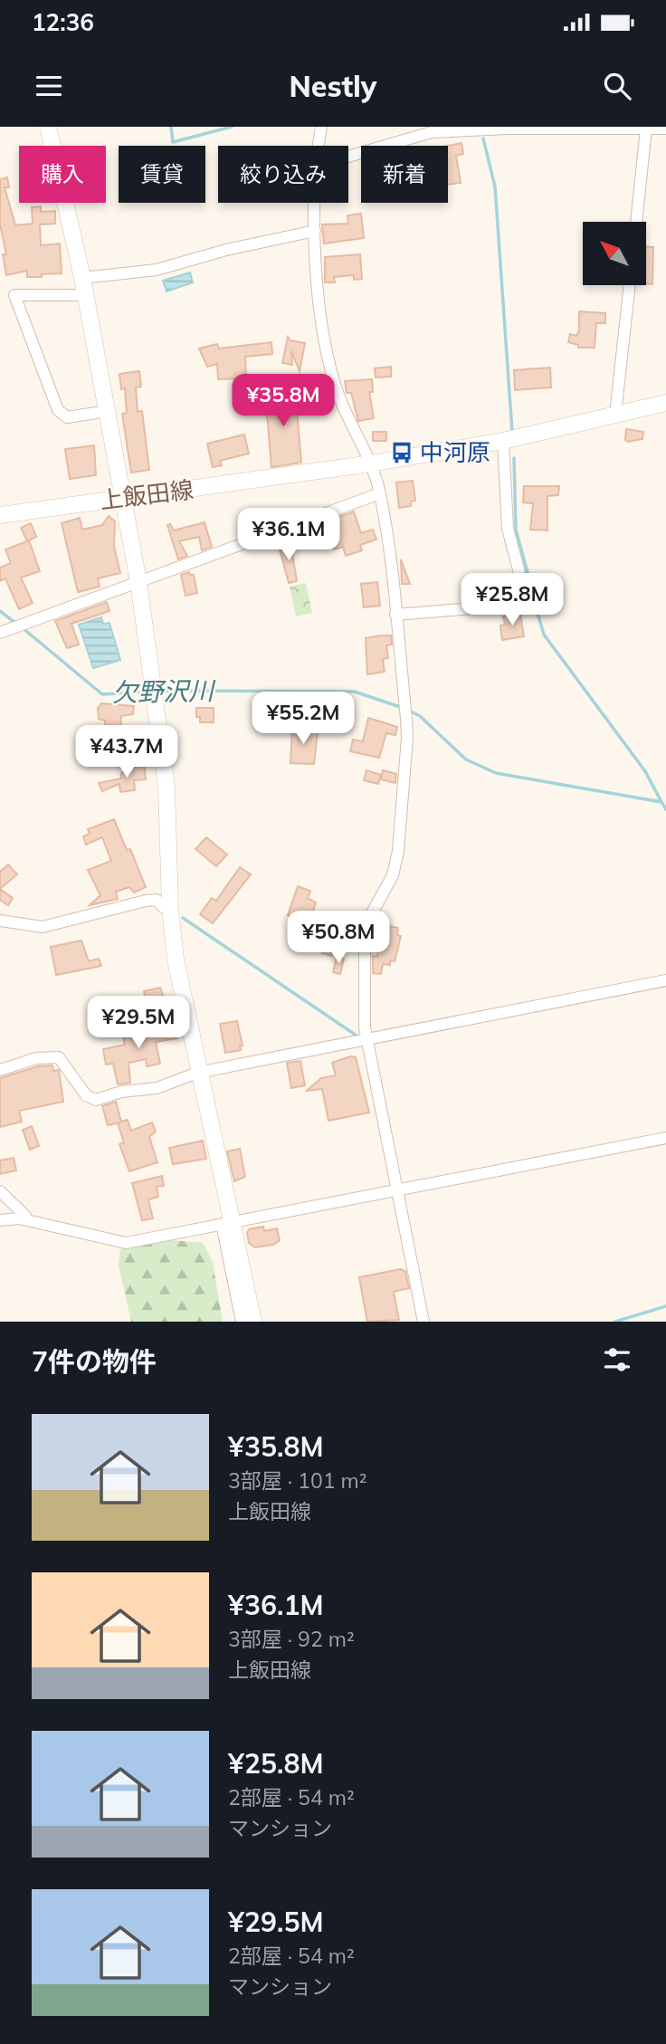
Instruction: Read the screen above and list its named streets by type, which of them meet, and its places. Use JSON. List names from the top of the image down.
{
  "streets": {
    "street": ["上飯田線"]
  },
  "water": ["欠野沢川"],
  "places": {
    "bus stop": ["中河原"]
  },
  "north": "top left",
  "page": {
    "status": "12:36",
    "header": "Nestly",
    "chip": [
      "購入",
      "賃貸",
      "絞り込み",
      "新着"
    ],
    "price": [
      "¥35.8M",
      "¥36.1M",
      "¥25.8M",
      "¥55.2M",
      "¥43.7M",
      "¥50.8M",
      "¥29.5M"
    ],
    "heading": "7件の物件",
    "list": [
      {
        "name": "¥35.8M",
        "note": "3部屋 · 101 m² · 上飯田線"
      },
      {
        "name": "¥36.1M",
        "note": "3部屋 · 92 m² · 上飯田線"
      },
      {
        "name": "¥25.8M",
        "note": "2部屋 · 54 m² · マンション"
      },
      {
        "name": "¥29.5M",
        "note": "2部屋 · 54 m² · マンション"
      }
    ]
  }
}
